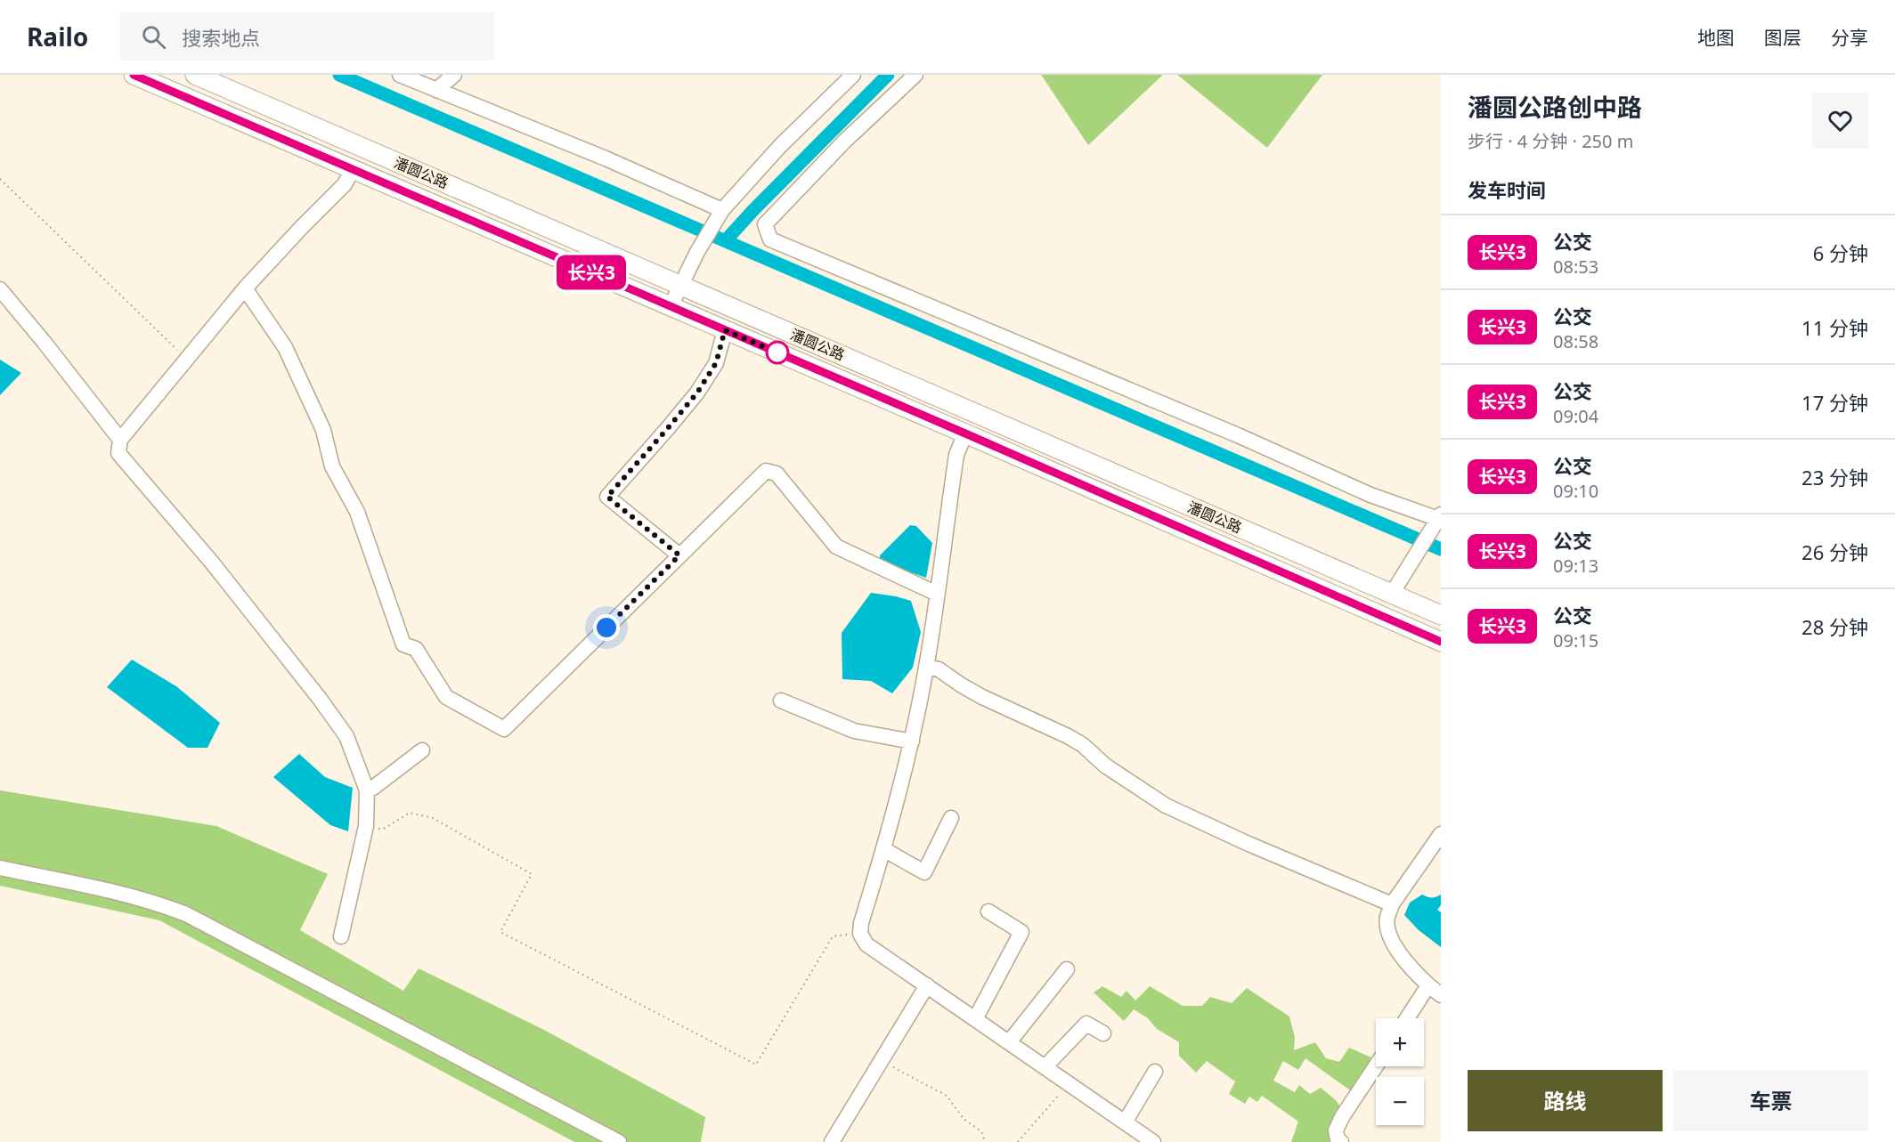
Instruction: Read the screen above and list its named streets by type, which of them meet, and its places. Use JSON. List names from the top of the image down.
{
  "streets": {
    "main road": ["潘圆公路"]
  },
  "lines": ["bus line 长兴3"],
  "page": {
    "header": "Railo",
    "search": "搜索地点",
    "nav": ["地图", "图层", "分享"],
    "on_map": "长兴3",
    "heading": [
      ["潘圆公路创中路", "步行 · 4 分钟 · 250 m"],
      "发车时间"
    ],
    "list": [
      {
        "mark": "长兴3",
        "name": "公交",
        "note": "08:53",
        "value": "6 分钟"
      },
      {
        "mark": "长兴3",
        "name": "公交",
        "note": "08:58",
        "value": "11 分钟"
      },
      {
        "mark": "长兴3",
        "name": "公交",
        "note": "09:04",
        "value": "17 分钟"
      },
      {
        "mark": "长兴3",
        "name": "公交",
        "note": "09:10",
        "value": "23 分钟"
      },
      {
        "mark": "长兴3",
        "name": "公交",
        "note": "09:13",
        "value": "26 分钟"
      },
      {
        "mark": "长兴3",
        "name": "公交",
        "note": "09:15",
        "value": "28 分钟"
      }
    ],
    "map_buttons": ["+", "−"],
    "buttons": ["路线", "车票"]
  }
}
